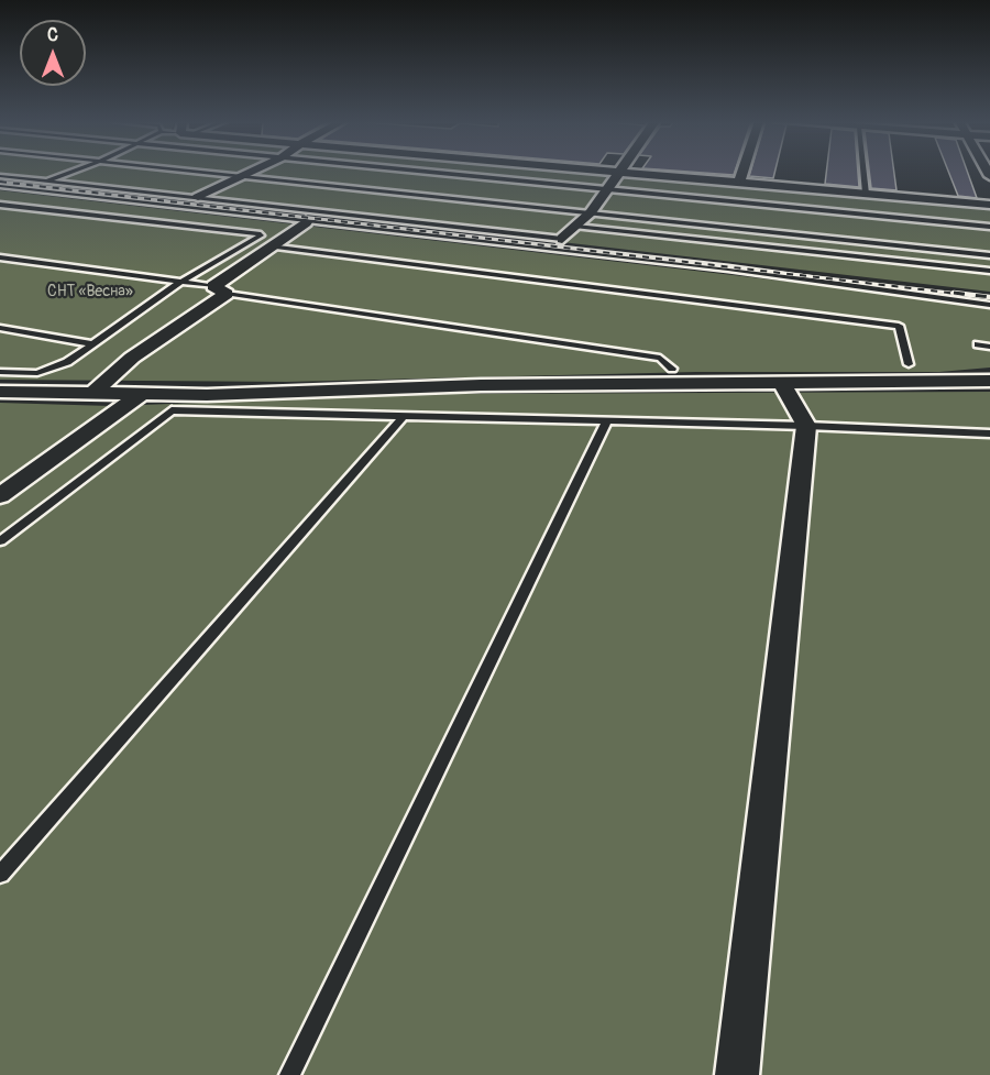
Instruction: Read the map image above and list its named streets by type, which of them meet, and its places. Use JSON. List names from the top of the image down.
{
  "parks": ["СНТ «Весна»"],
  "north": "top"
}
